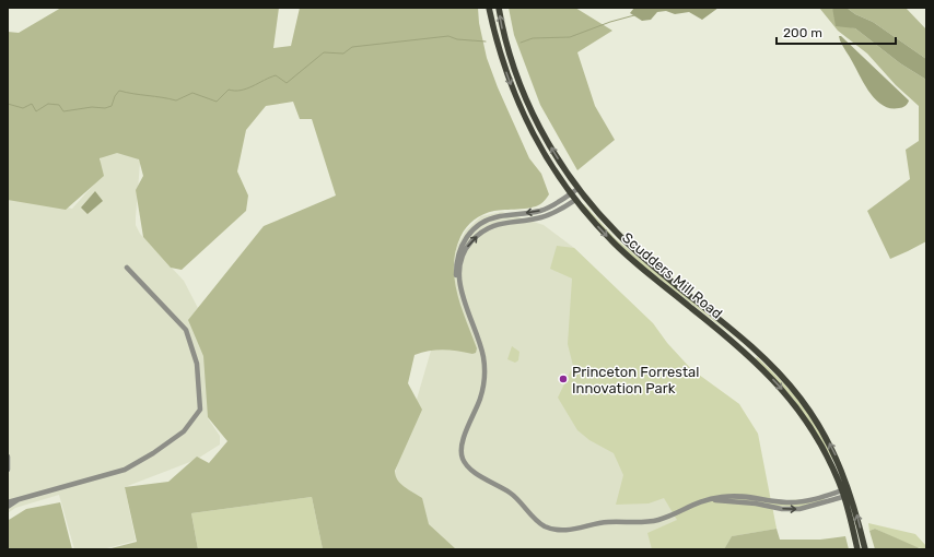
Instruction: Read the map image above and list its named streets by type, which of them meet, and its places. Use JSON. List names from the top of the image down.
{
  "streets": {
    "main road": ["Scudders Mill Road"]
  },
  "places": ["Princeton Forrestal Innovation Park"],
  "scale_bar": "200 m"
}
